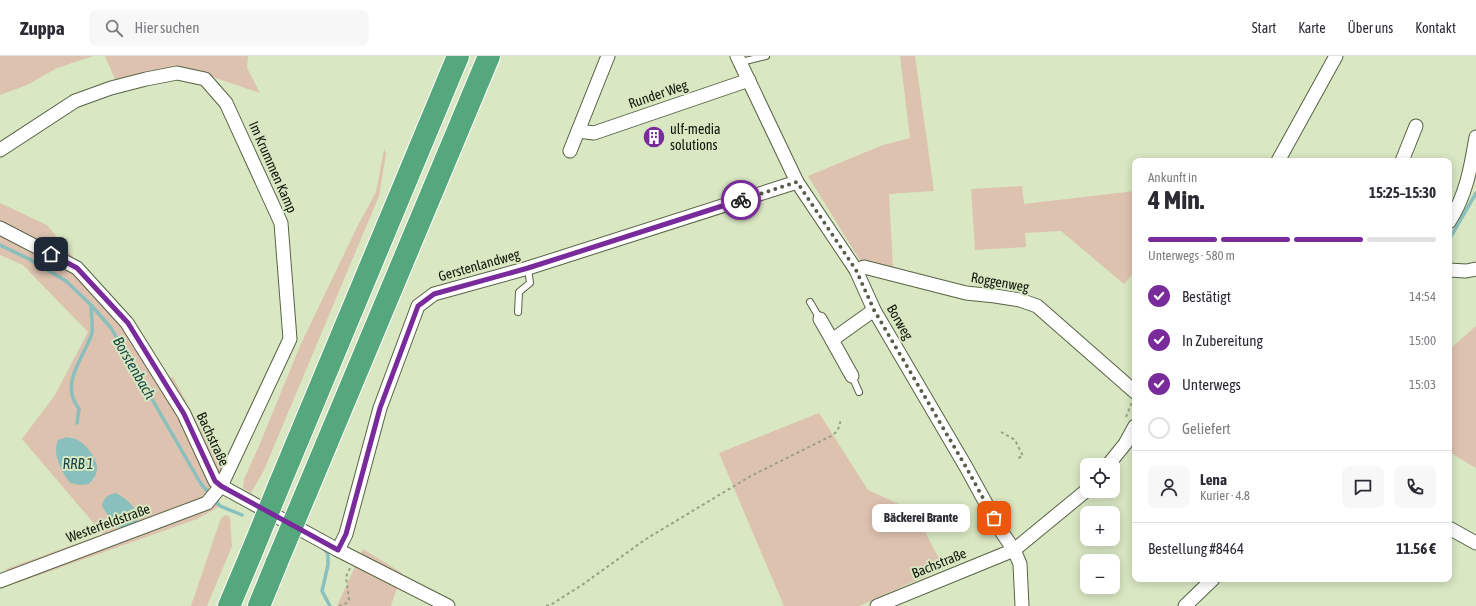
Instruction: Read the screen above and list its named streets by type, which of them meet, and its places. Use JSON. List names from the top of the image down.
{
  "streets": {
    "street": [
      "Runder Weg",
      "Im Krummen Kamp",
      "Gerstenlandweg",
      "Roggenweg",
      "Borweg",
      "Bachstraße",
      "Westerfeldstraße"
    ]
  },
  "crossings": [
    ["Runder Weg", "Borweg"],
    ["Im Krummen Kamp", "Bachstraße"],
    ["Im Krummen Kamp", "Westerfeldstraße"],
    ["Gerstenlandweg", "Borweg"],
    ["Gerstenlandweg", "Bachstraße"],
    ["Roggenweg", "Borweg"],
    ["Borweg", "Bachstraße"],
    ["Bachstraße", "Westerfeldstraße"]
  ],
  "water": ["Borstenbach", "RRB 1"],
  "places": {
    "building": ["ulf-media solutions"],
    "other": ["Bäckerei Brante"]
  },
  "page": {
    "header": "Zuppa",
    "search": "Hier suchen",
    "nav": [
      "Start",
      "Karte",
      "Über uns",
      "Kontakt"
    ],
    "heading": ["4 Min.", "Ankunft in", "15:25–15:30"],
    "panel": [
      "Lena",
      "Kurier · 4.8",
      "Bestellung #8464",
      "11.56 €"
    ],
    "bar": "Unterwegs · 580 m",
    "list": [
      ["Bestätigt", "14:54"],
      ["In Zubereitung", "15:00"],
      ["Unterwegs", "15:03"],
      "Geliefert"
    ],
    "map_buttons": ["+", "−"],
    "bubble": "Bäckerei Brante"
  }
}
